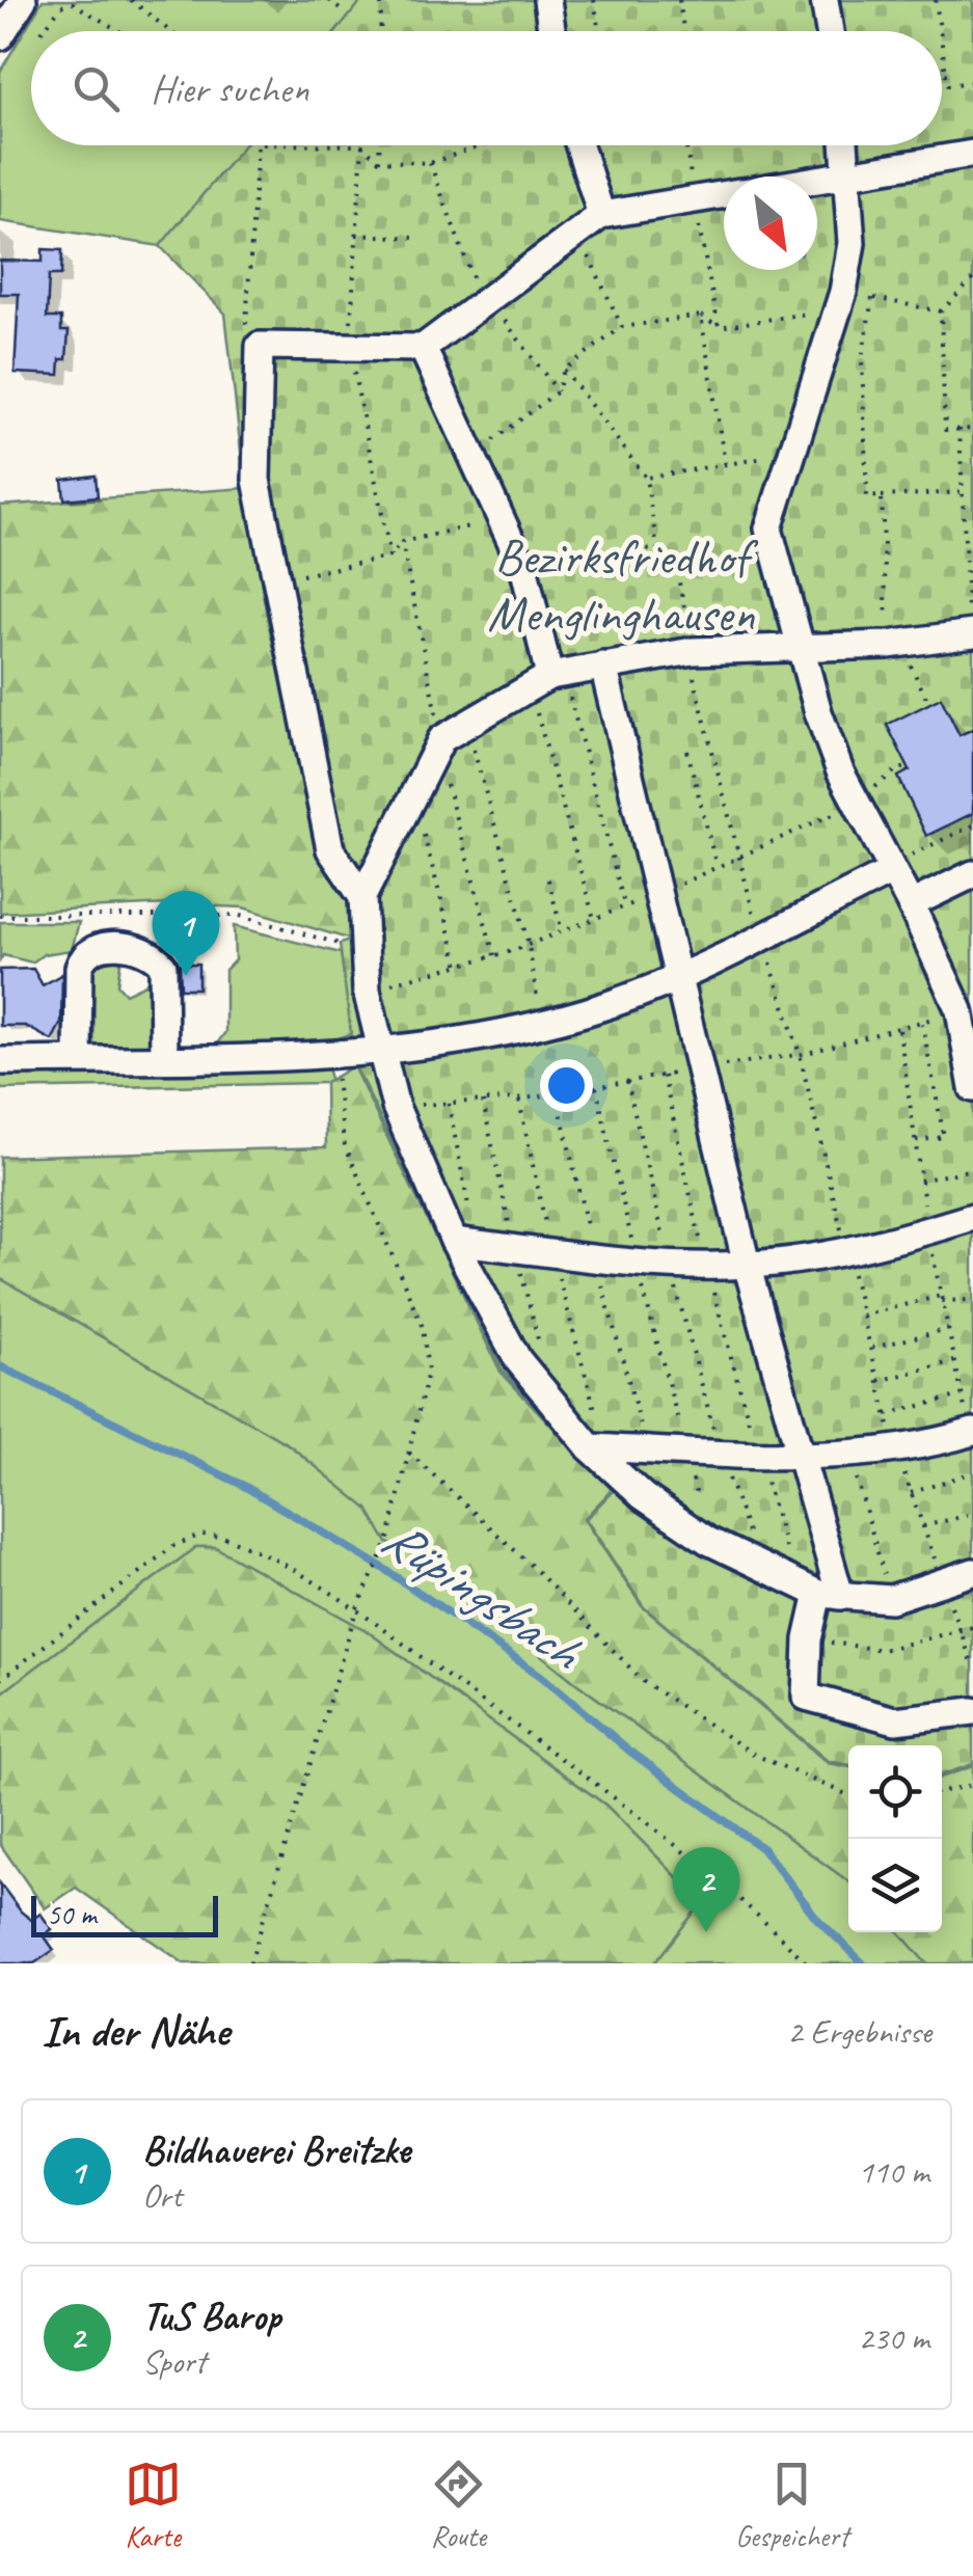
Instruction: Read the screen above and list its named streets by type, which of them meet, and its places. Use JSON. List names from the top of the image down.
{
  "water": ["Rüpingsbach"],
  "parks": ["Bezirksfriedhof Menglinghausen"],
  "scale_bar": "50 m",
  "north": "bottom right",
  "page": {
    "search": "Hier suchen",
    "pins": ["1", "2"],
    "scale": "50 m",
    "heading": ["In der Nähe", "2 Ergebnisse"],
    "list": [
      {
        "mark": "1",
        "name": "Bildhauerei Breitzke",
        "note": "Ort",
        "value": "110 m"
      },
      {
        "mark": "2",
        "name": "TuS Barop",
        "note": "Sport",
        "value": "230 m"
      }
    ],
    "nav": ["Karte", "Route", "Gespeichert"]
  }
}
